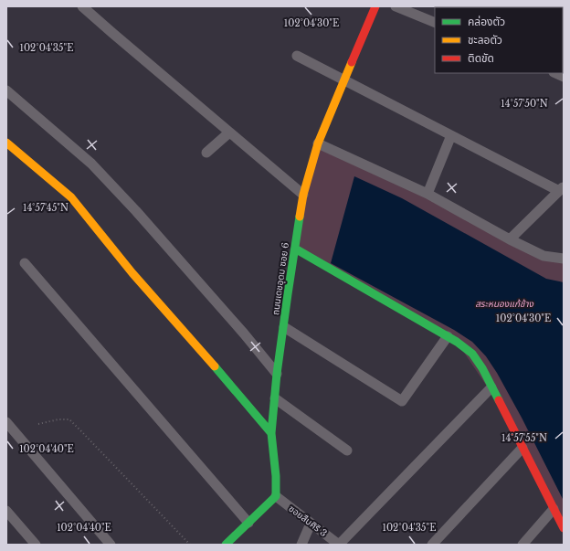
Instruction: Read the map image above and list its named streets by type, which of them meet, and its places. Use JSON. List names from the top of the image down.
{
  "streets": {
    "street": ["ถนนเดชอุดม ซอย 6", "ซอยสืบศิริ 3"]
  },
  "crossings": [
    ["ถนนเดชอุดม ซอย 6", "ซอยสืบศิริ 3"]
  ],
  "parks": ["สระหนองแก้ช้าง"],
  "legend": ["คล่องตัว", "ชะลอตัว", "ติดขัด"],
  "coordinates": [
    "102°04'30\"E",
    "102°04'35\"E",
    "14°57'50\"N",
    "14°57'45\"N",
    "14°57'55\"N",
    "102°04'40\"E"
  ]
}
